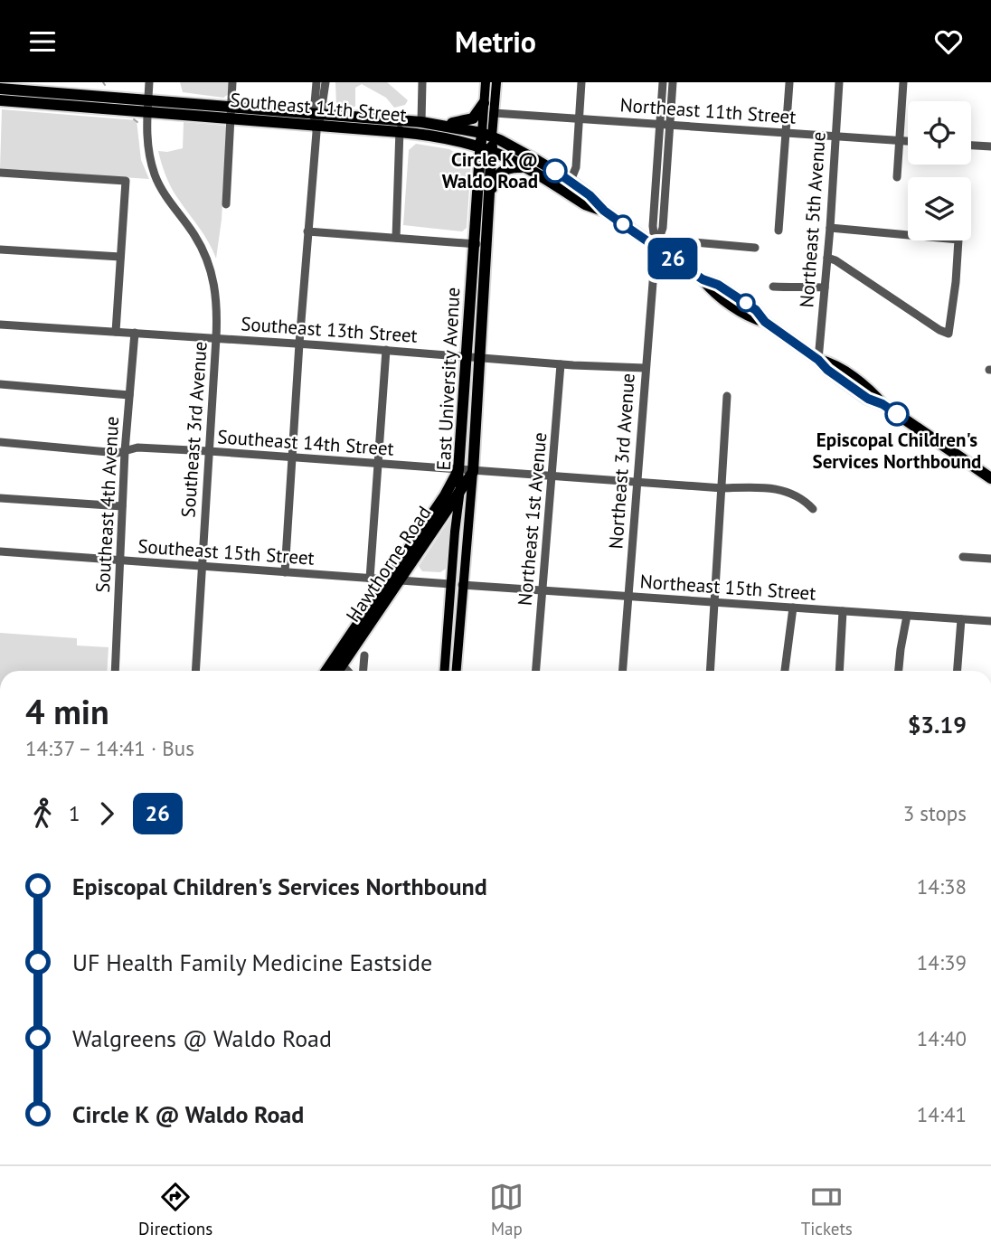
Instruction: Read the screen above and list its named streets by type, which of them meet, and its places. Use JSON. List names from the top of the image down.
{
  "streets": {
    "highway": ["Southeast 11th Street", "East University Avenue", "Hawthorne Road"],
    "street": [
      "Northeast 11th Street",
      "Northeast 5th Avenue",
      "Southeast 13th Street",
      "Southeast 3rd Avenue",
      "Southeast 14th Street",
      "Northeast 3rd Avenue",
      "Southeast 4th Avenue",
      "Northeast 1st Avenue",
      "Southeast 15th Street",
      "Northeast 15th Street"
    ]
  },
  "crossings": [
    ["Southeast 11th Street", "East University Avenue"],
    ["Southeast 11th Street", "Southeast 3rd Avenue"],
    ["Northeast 11th Street", "Northeast 5th Avenue"],
    ["Northeast 11th Street", "East University Avenue"],
    ["Northeast 11th Street", "Northeast 3rd Avenue"],
    ["Southeast 13th Street", "East University Avenue"],
    ["Southeast 13th Street", "Southeast 3rd Avenue"],
    ["Southeast 13th Street", "Northeast 3rd Avenue"],
    ["Southeast 13th Street", "Southeast 4th Avenue"],
    ["Southeast 13th Street", "Northeast 1st Avenue"],
    ["East University Avenue", "Southeast 14th Street"],
    ["East University Avenue", "Southeast 15th Street"],
    ["East University Avenue", "Hawthorne Road"],
    ["East University Avenue", "Northeast 15th Street"],
    ["Southeast 3rd Avenue", "Southeast 14th Street"],
    ["Southeast 3rd Avenue", "Southeast 15th Street"],
    ["Southeast 14th Street", "Northeast 3rd Avenue"],
    ["Southeast 14th Street", "Southeast 4th Avenue"],
    ["Southeast 14th Street", "Northeast 1st Avenue"],
    ["Southeast 14th Street", "Hawthorne Road"],
    ["Northeast 3rd Avenue", "Northeast 15th Street"],
    ["Southeast 4th Avenue", "Southeast 15th Street"],
    ["Northeast 1st Avenue", "Northeast 15th Street"],
    ["Southeast 15th Street", "Hawthorne Road"]
  ],
  "places": ["Circle K @ Waldo Road", "Episcopal Children's Services Northbound"],
  "lines": ["bus line 26"],
  "page": {
    "header": "Metrio",
    "on_map": "26",
    "heading": ["4 min", "14:37 – 14:41 · Bus", "$3.19"],
    "legs": ["1", "26", "3 stops"],
    "list": [
      {
        "name": "Episcopal Children's Services Northbound",
        "value": "14:38"
      },
      {
        "name": "UF Health Family Medicine Eastside",
        "value": "14:39"
      },
      {
        "name": "Walgreens @ Waldo Road",
        "value": "14:40"
      },
      {
        "name": "Circle K @ Waldo Road",
        "value": "14:41"
      }
    ],
    "tabs": ["Directions", "Map", "Tickets"]
  }
}
